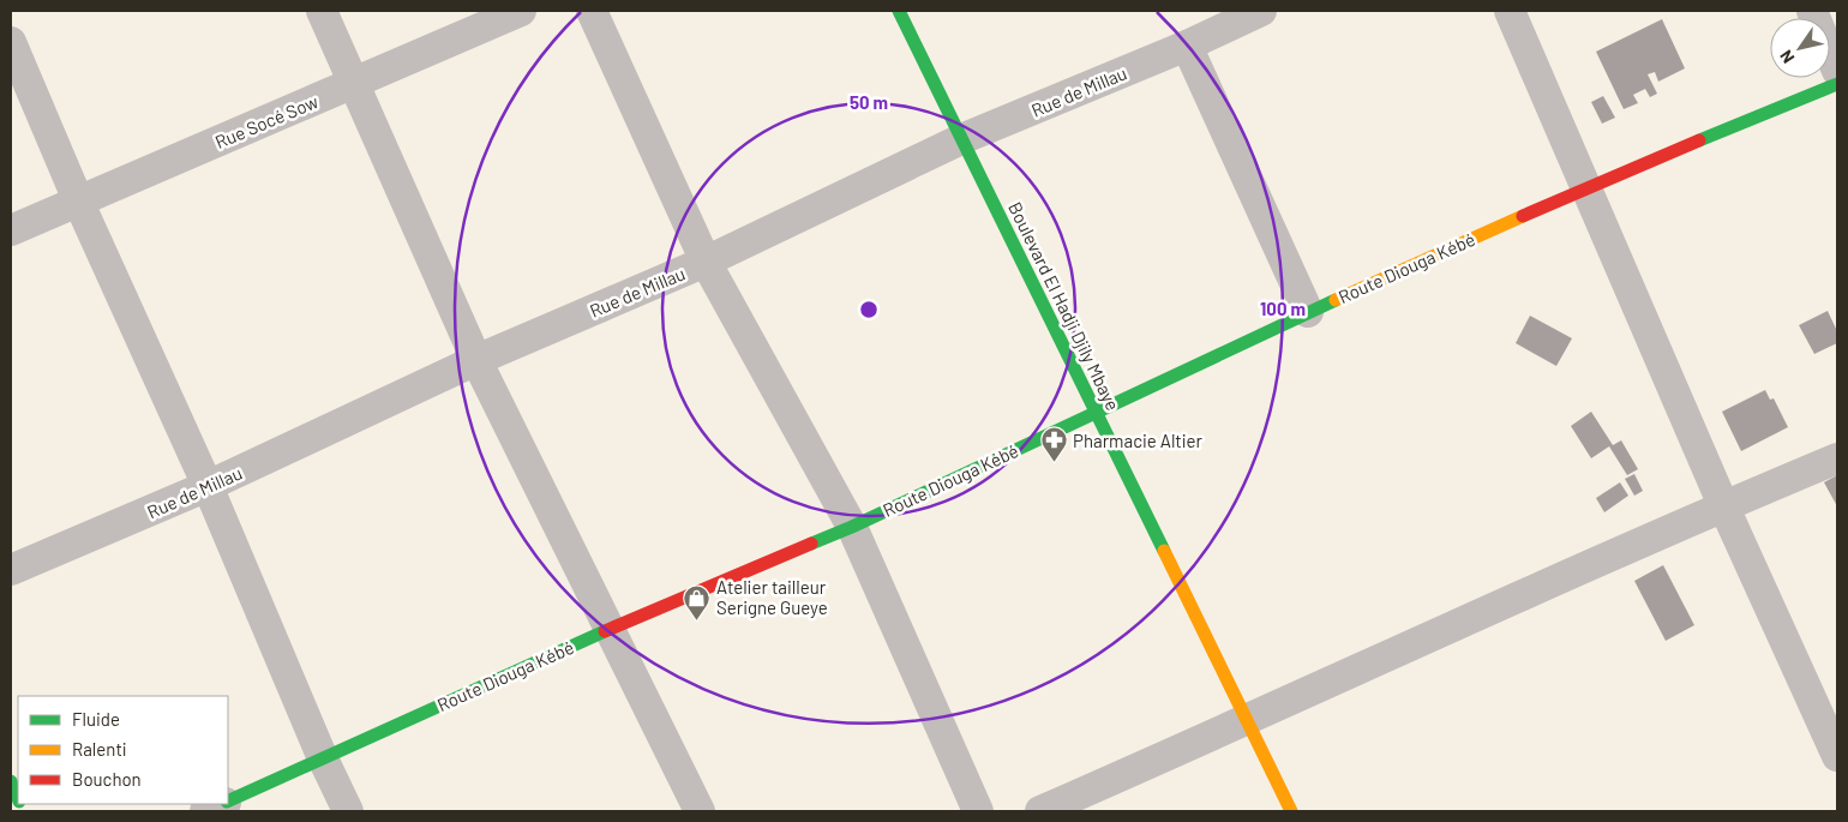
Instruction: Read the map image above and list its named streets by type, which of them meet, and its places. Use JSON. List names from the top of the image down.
{
  "streets": {
    "street": [
      "Rue de Millau",
      "Rue Socé Sow",
      "Route Diouga Kébé",
      "Boulevard El Hadji Djily Mbaye"
    ]
  },
  "crossings": [
    ["Rue de Millau", "Boulevard El Hadji Djily Mbaye"],
    ["Route Diouga Kébé", "Boulevard El Hadji Djily Mbaye"]
  ],
  "places": {
    "pharmacy": ["Pharmacie Altier"],
    "shop": ["Atelier tailleur Serigne Gueye"]
  },
  "legend": ["Fluide", "Ralenti", "Bouchon"],
  "north": "bottom left",
  "rings": ["50 m", "100 m"]
}
